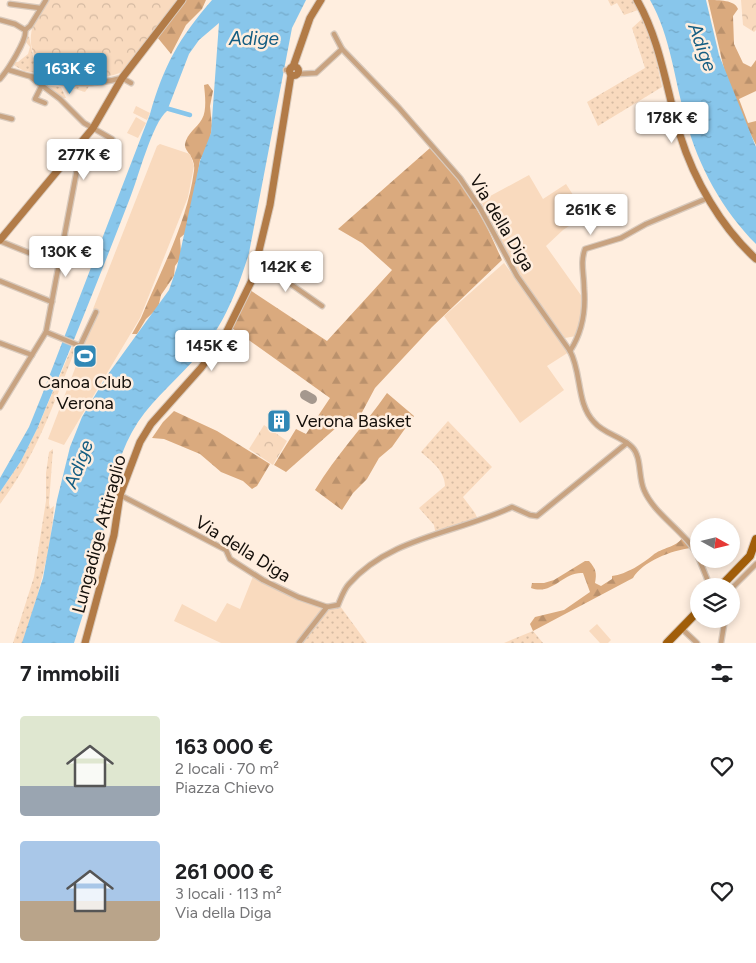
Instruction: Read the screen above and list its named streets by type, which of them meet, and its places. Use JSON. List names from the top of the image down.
{
  "streets": {
    "street": ["Via della Diga", "Lungadige Attiraglio"]
  },
  "crossings": [
    ["Via della Diga", "Lungadige Attiraglio"]
  ],
  "water": ["Adige"],
  "places": {
    "sports": ["Canoa Club Verona"],
    "building": ["Verona Basket"]
  },
  "north": "right",
  "page": {
    "price": [
      "163K €",
      "178K €",
      "277K €",
      "261K €",
      "130K €",
      "142K €",
      "145K €"
    ],
    "heading": "7 immobili",
    "list": [
      {
        "name": "163 000 €",
        "note": "2 locali · 70 m² · Piazza Chievo"
      },
      {
        "name": "261 000 €",
        "note": "3 locali · 113 m² · Via della Diga"
      }
    ]
  }
}
